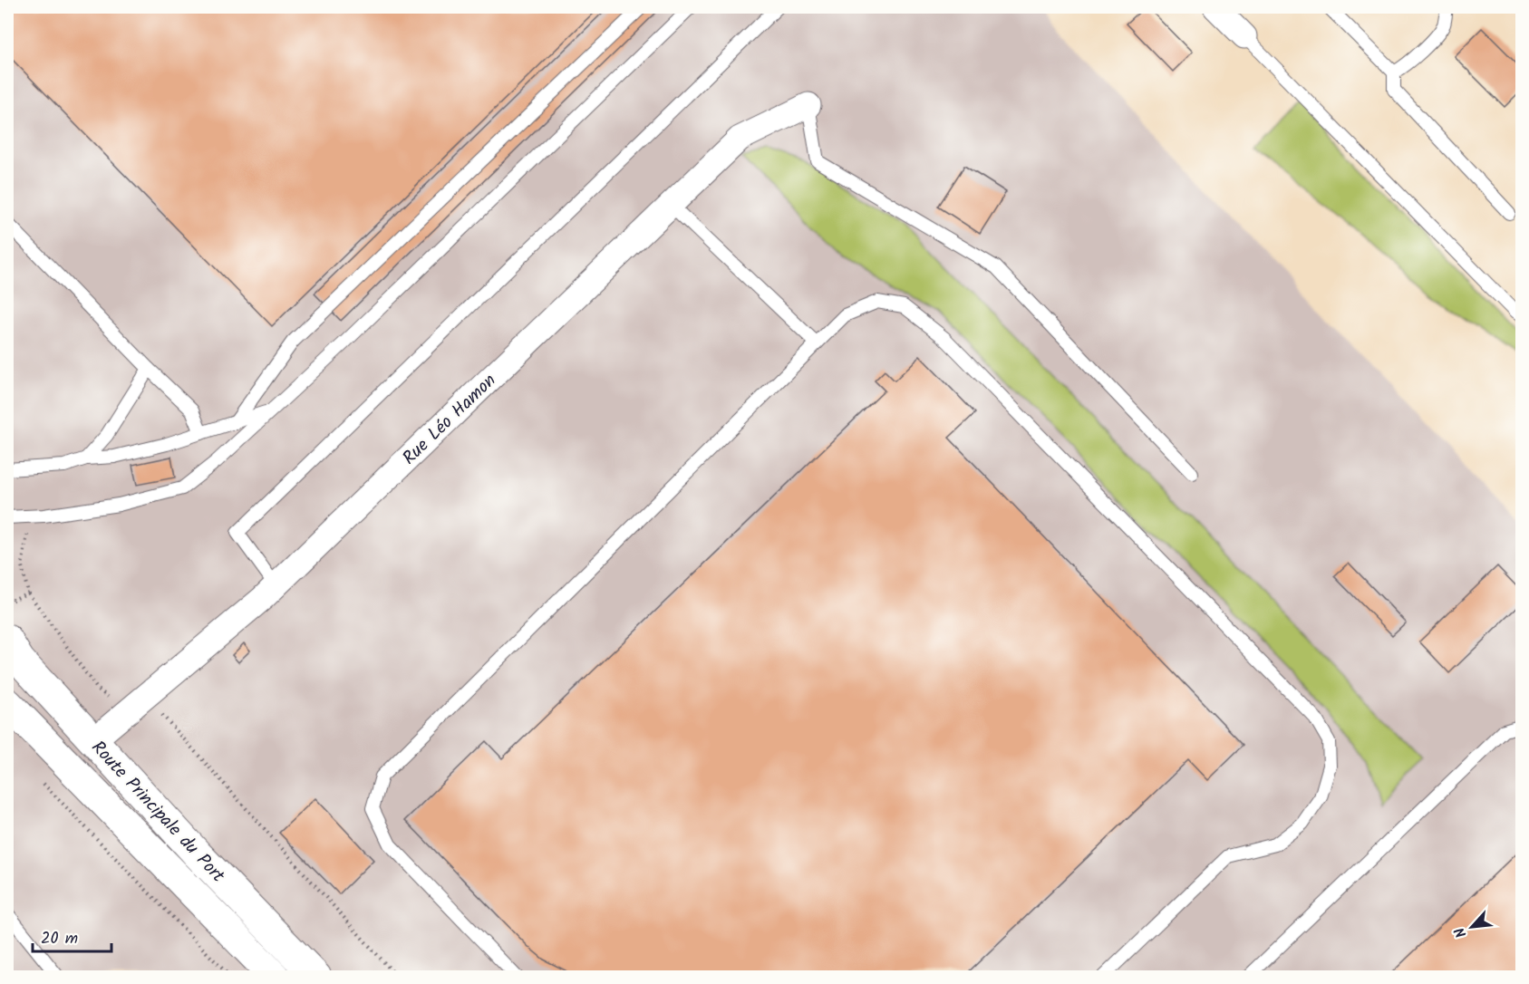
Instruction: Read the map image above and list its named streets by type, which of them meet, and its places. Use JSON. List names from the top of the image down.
{
  "streets": {
    "main road": ["Route Principale du Port"],
    "street": ["Rue Léo Hamon"]
  },
  "crossings": [
    ["Rue Léo Hamon", "Route Principale du Port"]
  ],
  "scale_bar": "20 m",
  "north": "bottom left"
}
